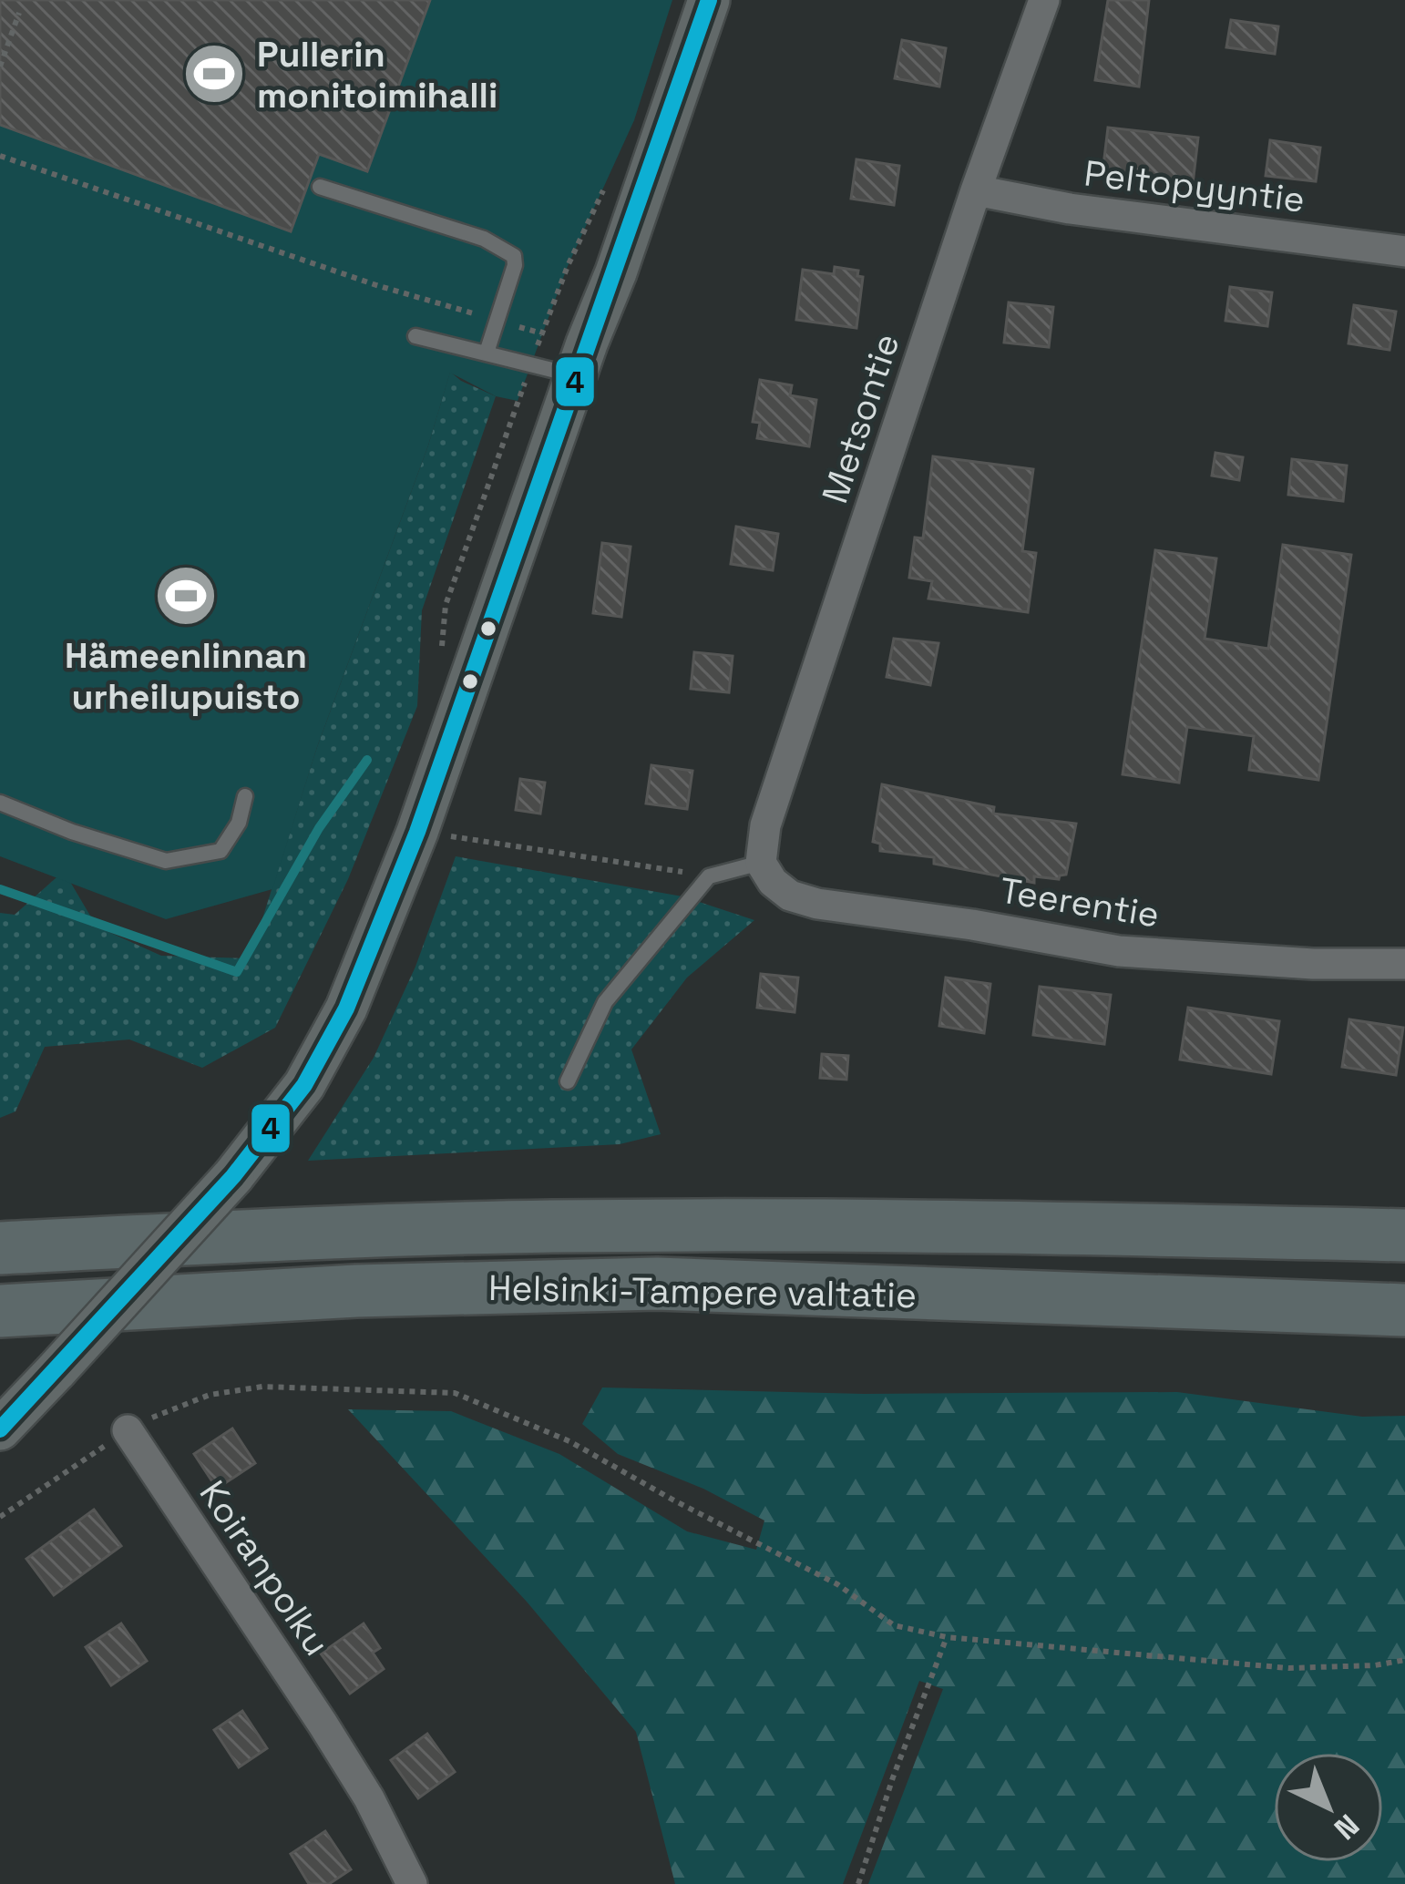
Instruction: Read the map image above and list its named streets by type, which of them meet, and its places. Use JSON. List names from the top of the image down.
{
  "streets": {
    "highway": ["Helsinki-Tampere valtatie"],
    "street": [
      "Peltopyyntie",
      "Metsontie",
      "Teerentie",
      "Koiranpolku"
    ]
  },
  "crossings": [
    ["Peltopyyntie", "Metsontie"],
    ["Metsontie", "Teerentie"]
  ],
  "places": {
    "sports": ["Pullerin monitoimihalli", "Hämeenlinnan urheilupuisto"]
  },
  "lines": ["transit line 4"],
  "north": "bottom right"
}
